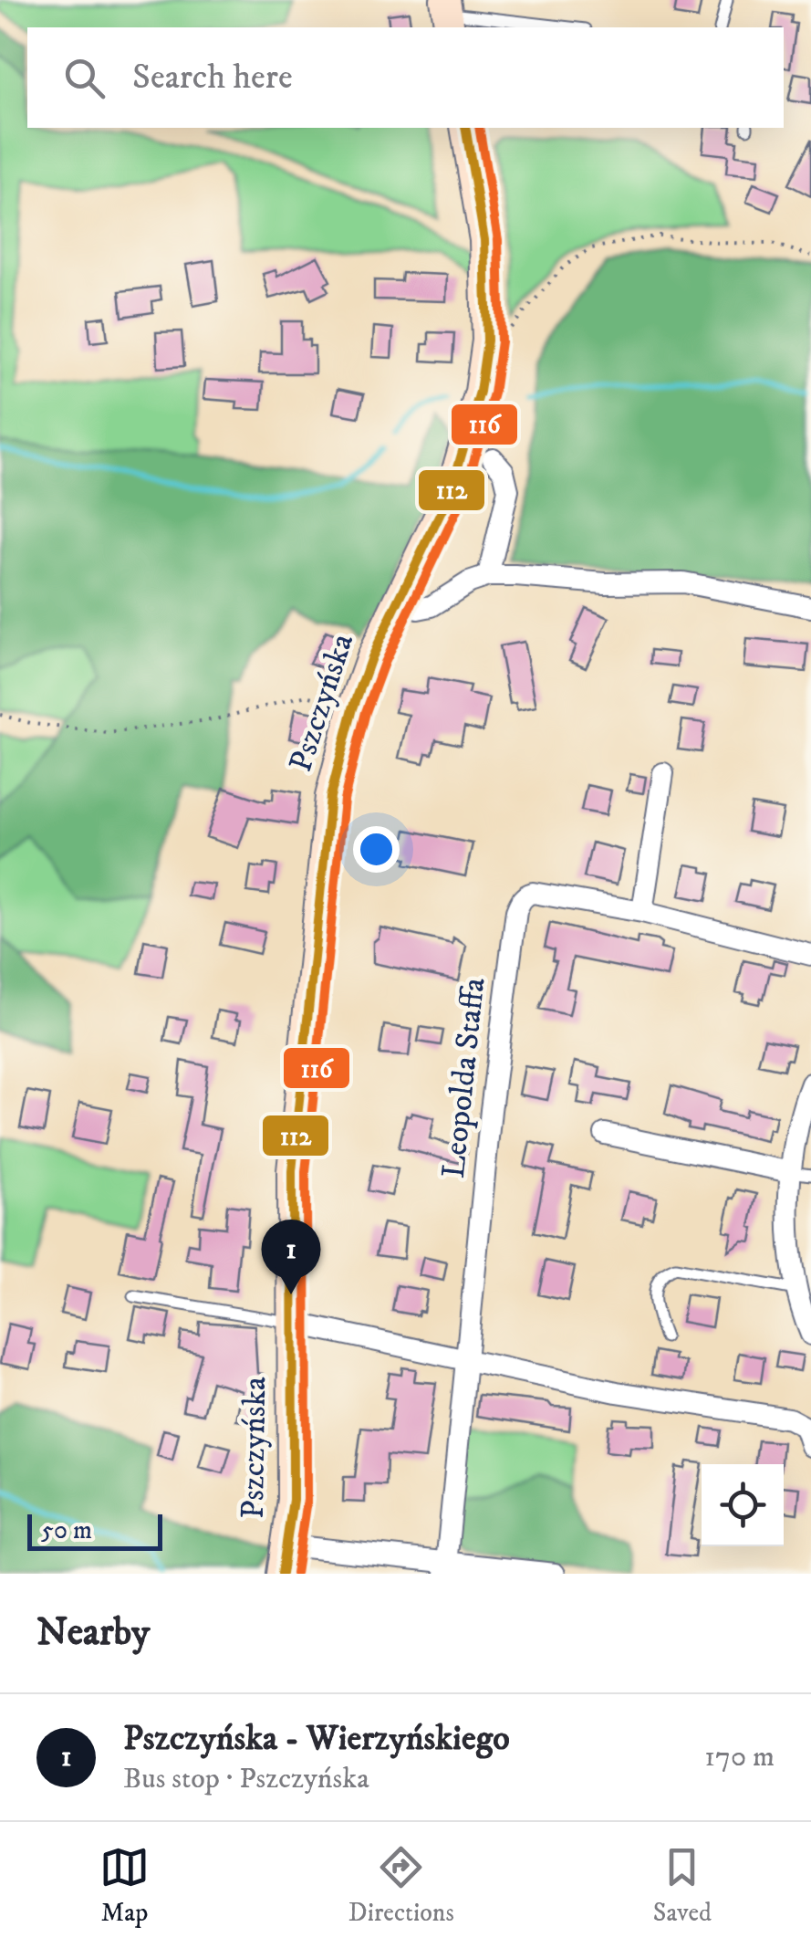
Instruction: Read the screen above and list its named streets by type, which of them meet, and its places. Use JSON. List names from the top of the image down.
{
  "streets": {
    "street": ["Pszczyńska", "Leopolda Staffa"]
  },
  "lines": ["transit line 112", "transit line 116"],
  "scale_bar": "50 m",
  "page": {
    "search": "Search here",
    "pins": "1",
    "scale": "50 m",
    "heading": "Nearby",
    "list": [
      {
        "mark": "1",
        "name": "Pszczyńska - Wierzyńskiego",
        "note": "Bus stop · Pszczyńska",
        "value": "170 m"
      }
    ],
    "nav": ["Map", "Directions", "Saved"]
  }
}
